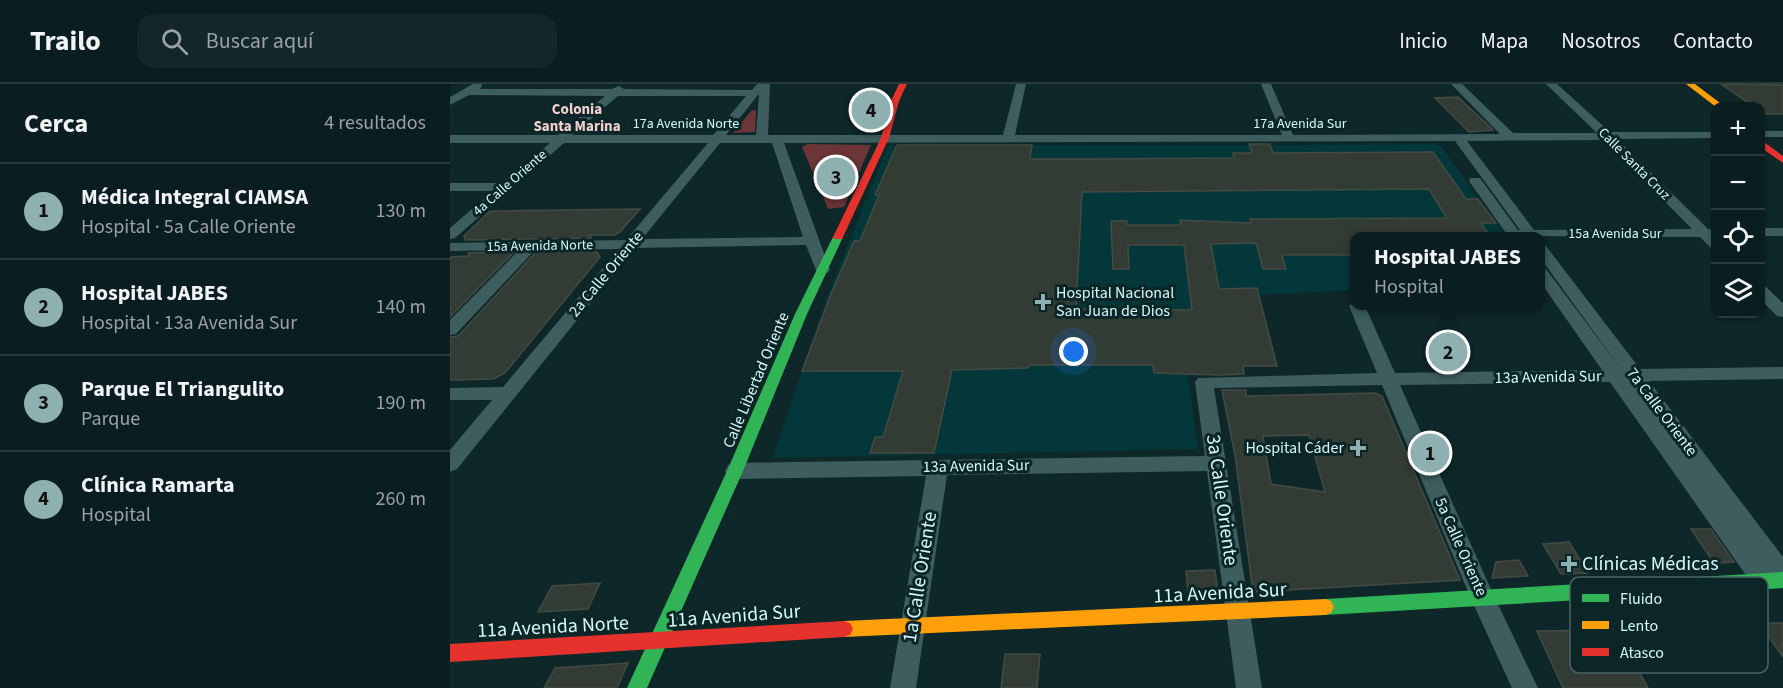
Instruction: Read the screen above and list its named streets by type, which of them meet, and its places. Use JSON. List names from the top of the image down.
{
  "streets": {
    "main road": ["Calle Libertad Oriente", "11a Avenida Sur", "11a Avenida Norte"],
    "street": [
      "17a Avenida Norte",
      "17a Avenida Sur",
      "Calle Santa Cruz",
      "4a Calle Oriente",
      "15a Avenida Sur",
      "15a Avenida Norte",
      "2a Calle Oriente",
      "13a Avenida Sur",
      "7a Calle Oriente",
      "3a Calle Oriente",
      "5a Calle Oriente",
      "1a Calle Oriente"
    ]
  },
  "crossings": [
    ["17a Avenida Norte", "17a Avenida Sur"],
    ["17a Avenida Norte", "4a Calle Oriente"],
    ["17a Avenida Norte", "2a Calle Oriente"],
    ["17a Avenida Norte", "Calle Libertad Oriente"],
    ["17a Avenida Sur", "Calle Santa Cruz"],
    ["17a Avenida Sur", "Calle Libertad Oriente"],
    ["17a Avenida Sur", "7a Calle Oriente"],
    ["Calle Santa Cruz", "15a Avenida Sur"],
    ["15a Avenida Norte", "2a Calle Oriente"],
    ["13a Avenida Sur", "Calle Libertad Oriente"],
    ["13a Avenida Sur", "7a Calle Oriente"],
    ["13a Avenida Sur", "3a Calle Oriente"],
    ["13a Avenida Sur", "5a Calle Oriente"],
    ["13a Avenida Sur", "1a Calle Oriente"],
    ["Calle Libertad Oriente", "11a Avenida Sur"],
    ["Calle Libertad Oriente", "11a Avenida Norte"],
    ["3a Calle Oriente", "11a Avenida Sur"],
    ["5a Calle Oriente", "11a Avenida Sur"],
    ["1a Calle Oriente", "11a Avenida Sur"],
    ["11a Avenida Sur", "11a Avenida Norte"]
  ],
  "districts": ["Colonia Santa Marina"],
  "places": {
    "health": ["Hospital Nacional San Juan de Dios", "Hospital Cáder", "Clínicas Médicas"]
  },
  "legend": ["Fluido", "Lento", "Atasco"],
  "page": {
    "header": "Trailo",
    "search": "Buscar aquí",
    "nav": [
      "Inicio",
      "Mapa",
      "Nosotros",
      "Contacto"
    ],
    "heading": ["Cerca", "4 resultados"],
    "pins": [
      "4",
      "3",
      "2",
      "1"
    ],
    "map_buttons": ["+", "−"],
    "list": [
      {
        "mark": "1",
        "name": "Médica Integral CIAMSA",
        "note": "Hospital · 5a Calle Oriente",
        "value": "130 m"
      },
      {
        "mark": "2",
        "name": "Hospital JABES",
        "note": "Hospital · 13a Avenida Sur",
        "value": "140 m"
      },
      {
        "mark": "3",
        "name": "Parque El Triangulito",
        "note": "Parque",
        "value": "190 m"
      },
      {
        "mark": "4",
        "name": "Clínica Ramarta",
        "note": "Hospital",
        "value": "260 m"
      }
    ],
    "popup": ["Hospital JABES", "Hospital"]
  }
}
